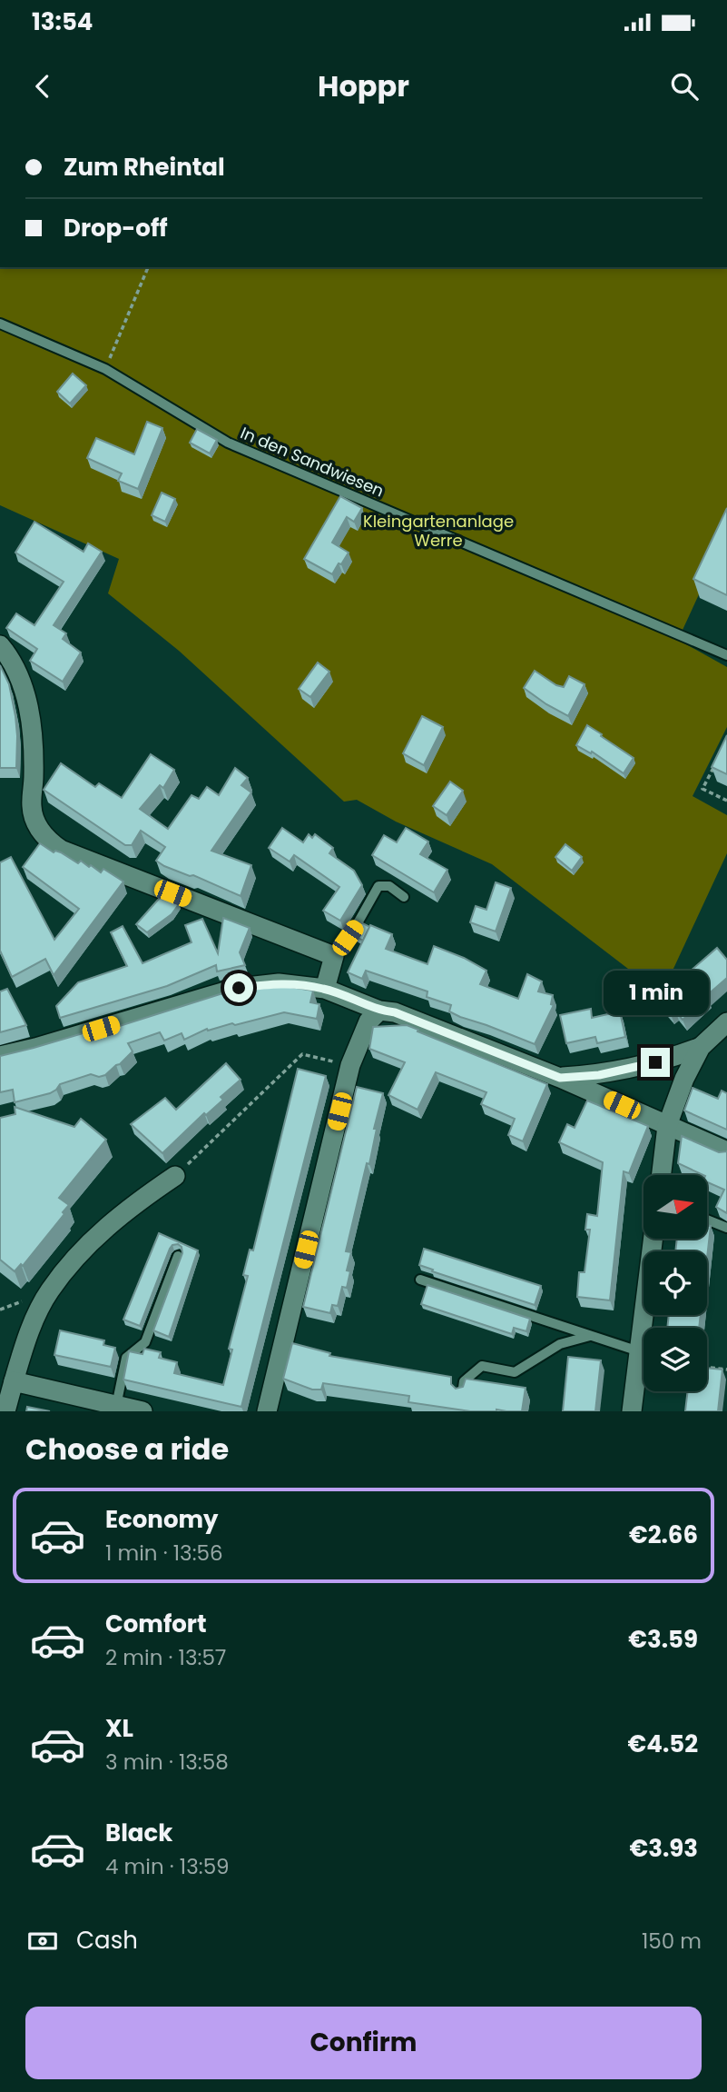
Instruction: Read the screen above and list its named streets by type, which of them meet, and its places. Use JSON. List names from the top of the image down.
{
  "streets": {
    "lane": ["In den Sandwiesen"]
  },
  "parks": ["Kleingartenanlage Werre"],
  "north": "right",
  "page": {
    "status": "13:54",
    "header": "Hoppr",
    "banner": ["Zum Rheintal", "Drop-off"],
    "bubble": "1 min",
    "heading": "Choose a ride",
    "list": [
      {
        "name": "Economy",
        "note": "1 min · 13:56",
        "value": "€2.66"
      },
      {
        "name": "Comfort",
        "note": "2 min · 13:57",
        "value": "€3.59"
      },
      {
        "name": "XL",
        "note": "3 min · 13:58",
        "value": "€4.52"
      },
      {
        "name": "Black",
        "note": "4 min · 13:59",
        "value": "€3.93"
      }
    ],
    "pay": ["Cash", "150 m"],
    "buttons": "Confirm"
  }
}
